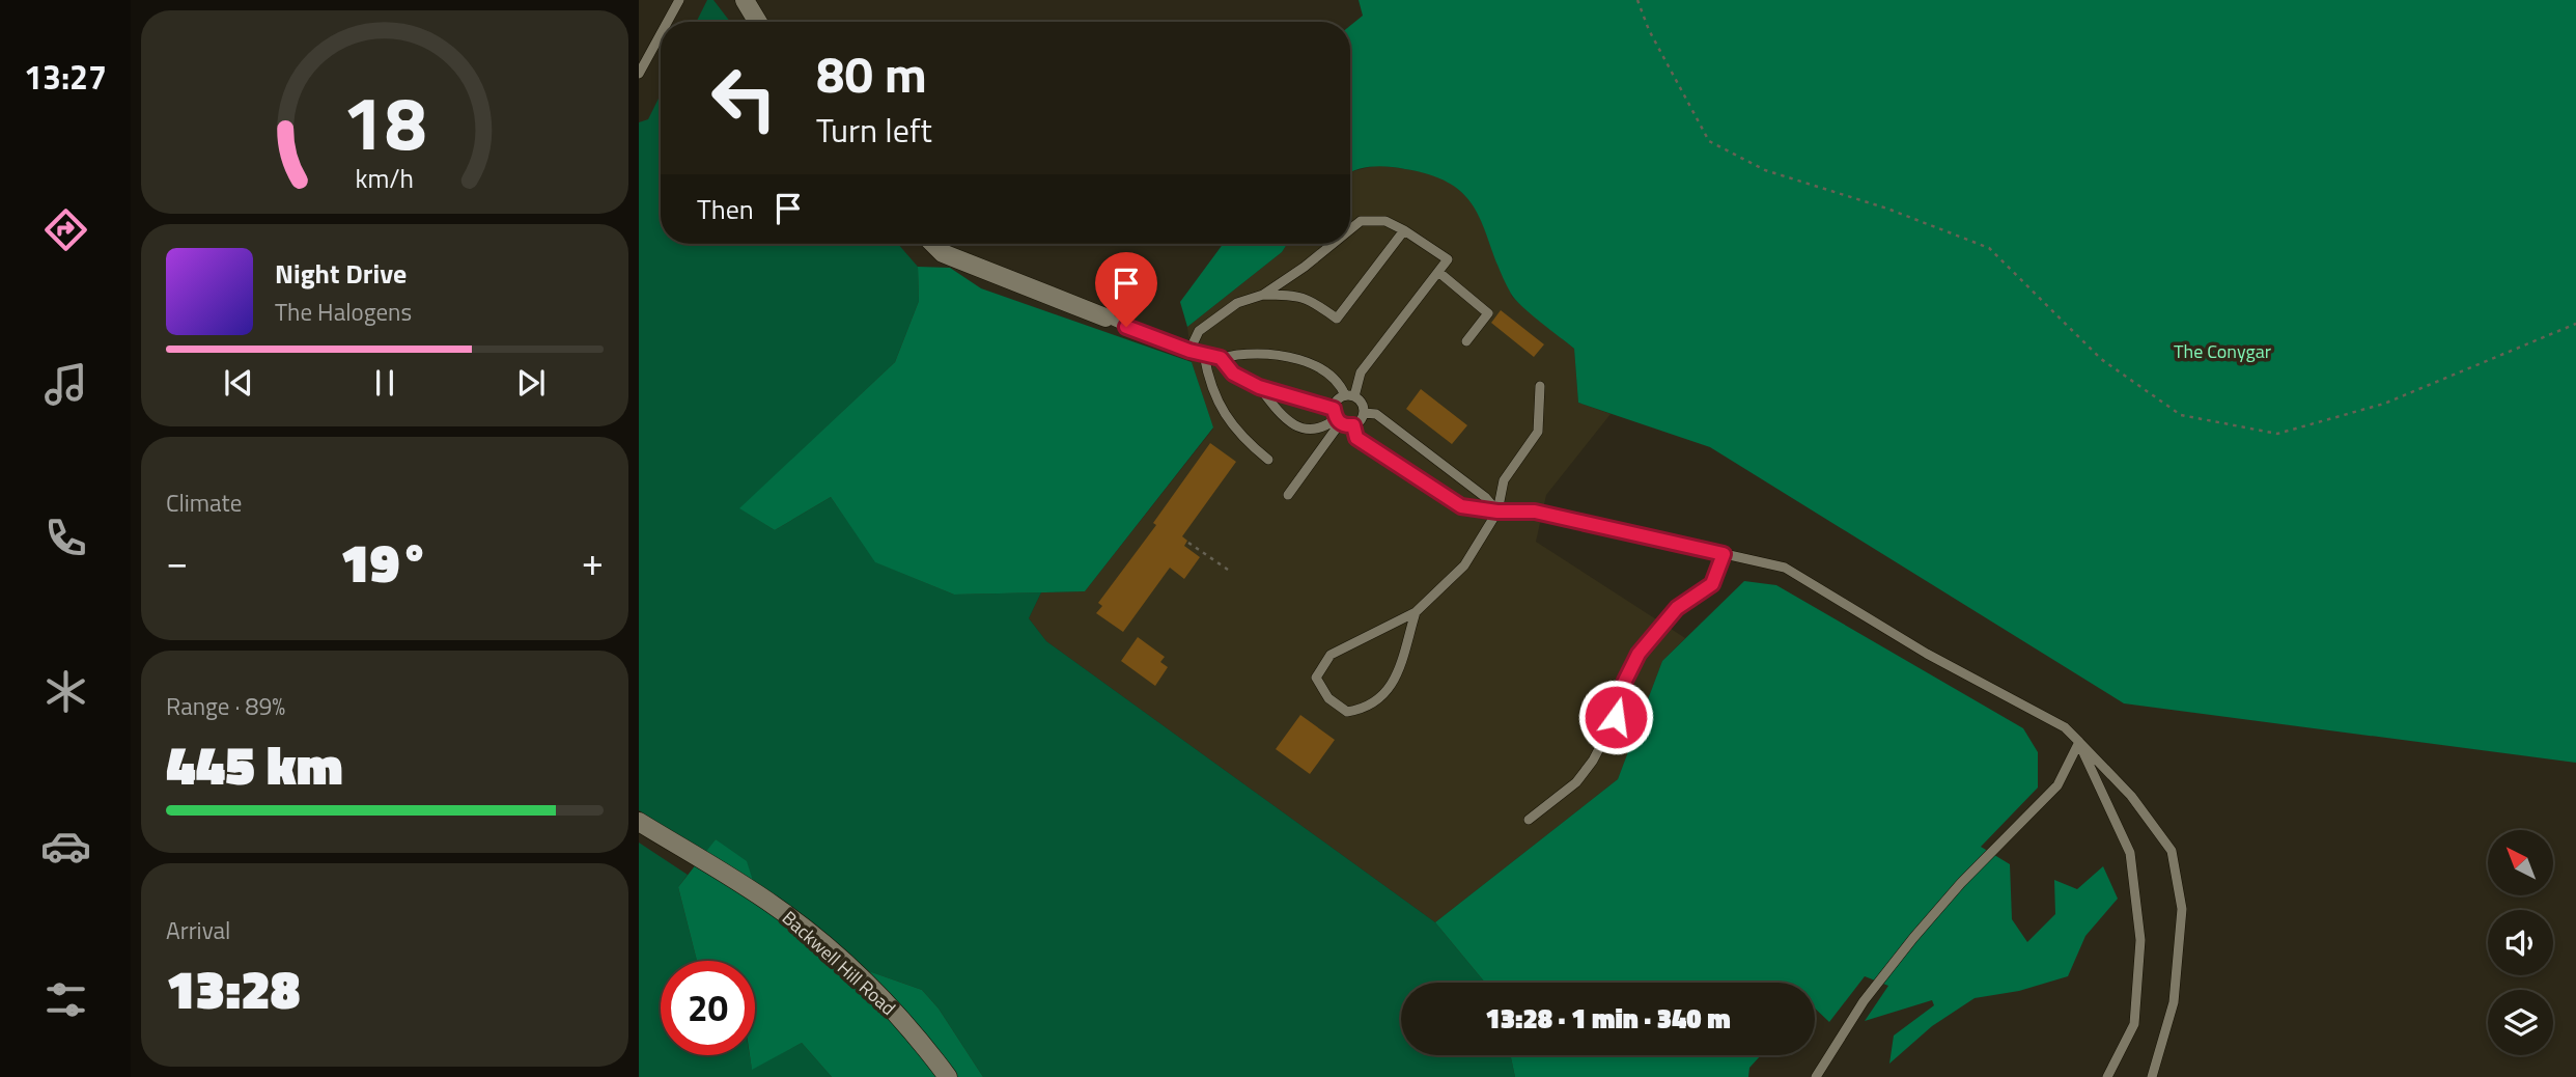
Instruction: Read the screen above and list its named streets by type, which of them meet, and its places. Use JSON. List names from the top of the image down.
{
  "streets": {
    "street": ["Backwell Hill Road"]
  },
  "parks": ["The Conygar"],
  "north": "top left",
  "page": {
    "tabs": "13:27",
    "turn": ["80 m", "Turn left"],
    "then": "Then",
    "song": ["Night Drive", "The Halogens"],
    "tile": [
      "Climate",
      ["Range · 89%", "445 km"],
      ["Arrival", "13:28"]
    ],
    "heat": ["−", "19°", "+"],
    "limit": "20",
    "trip": "13:28 · 1 min · 340 m",
    "gauge": ["18", "km/h"]
  }
}
